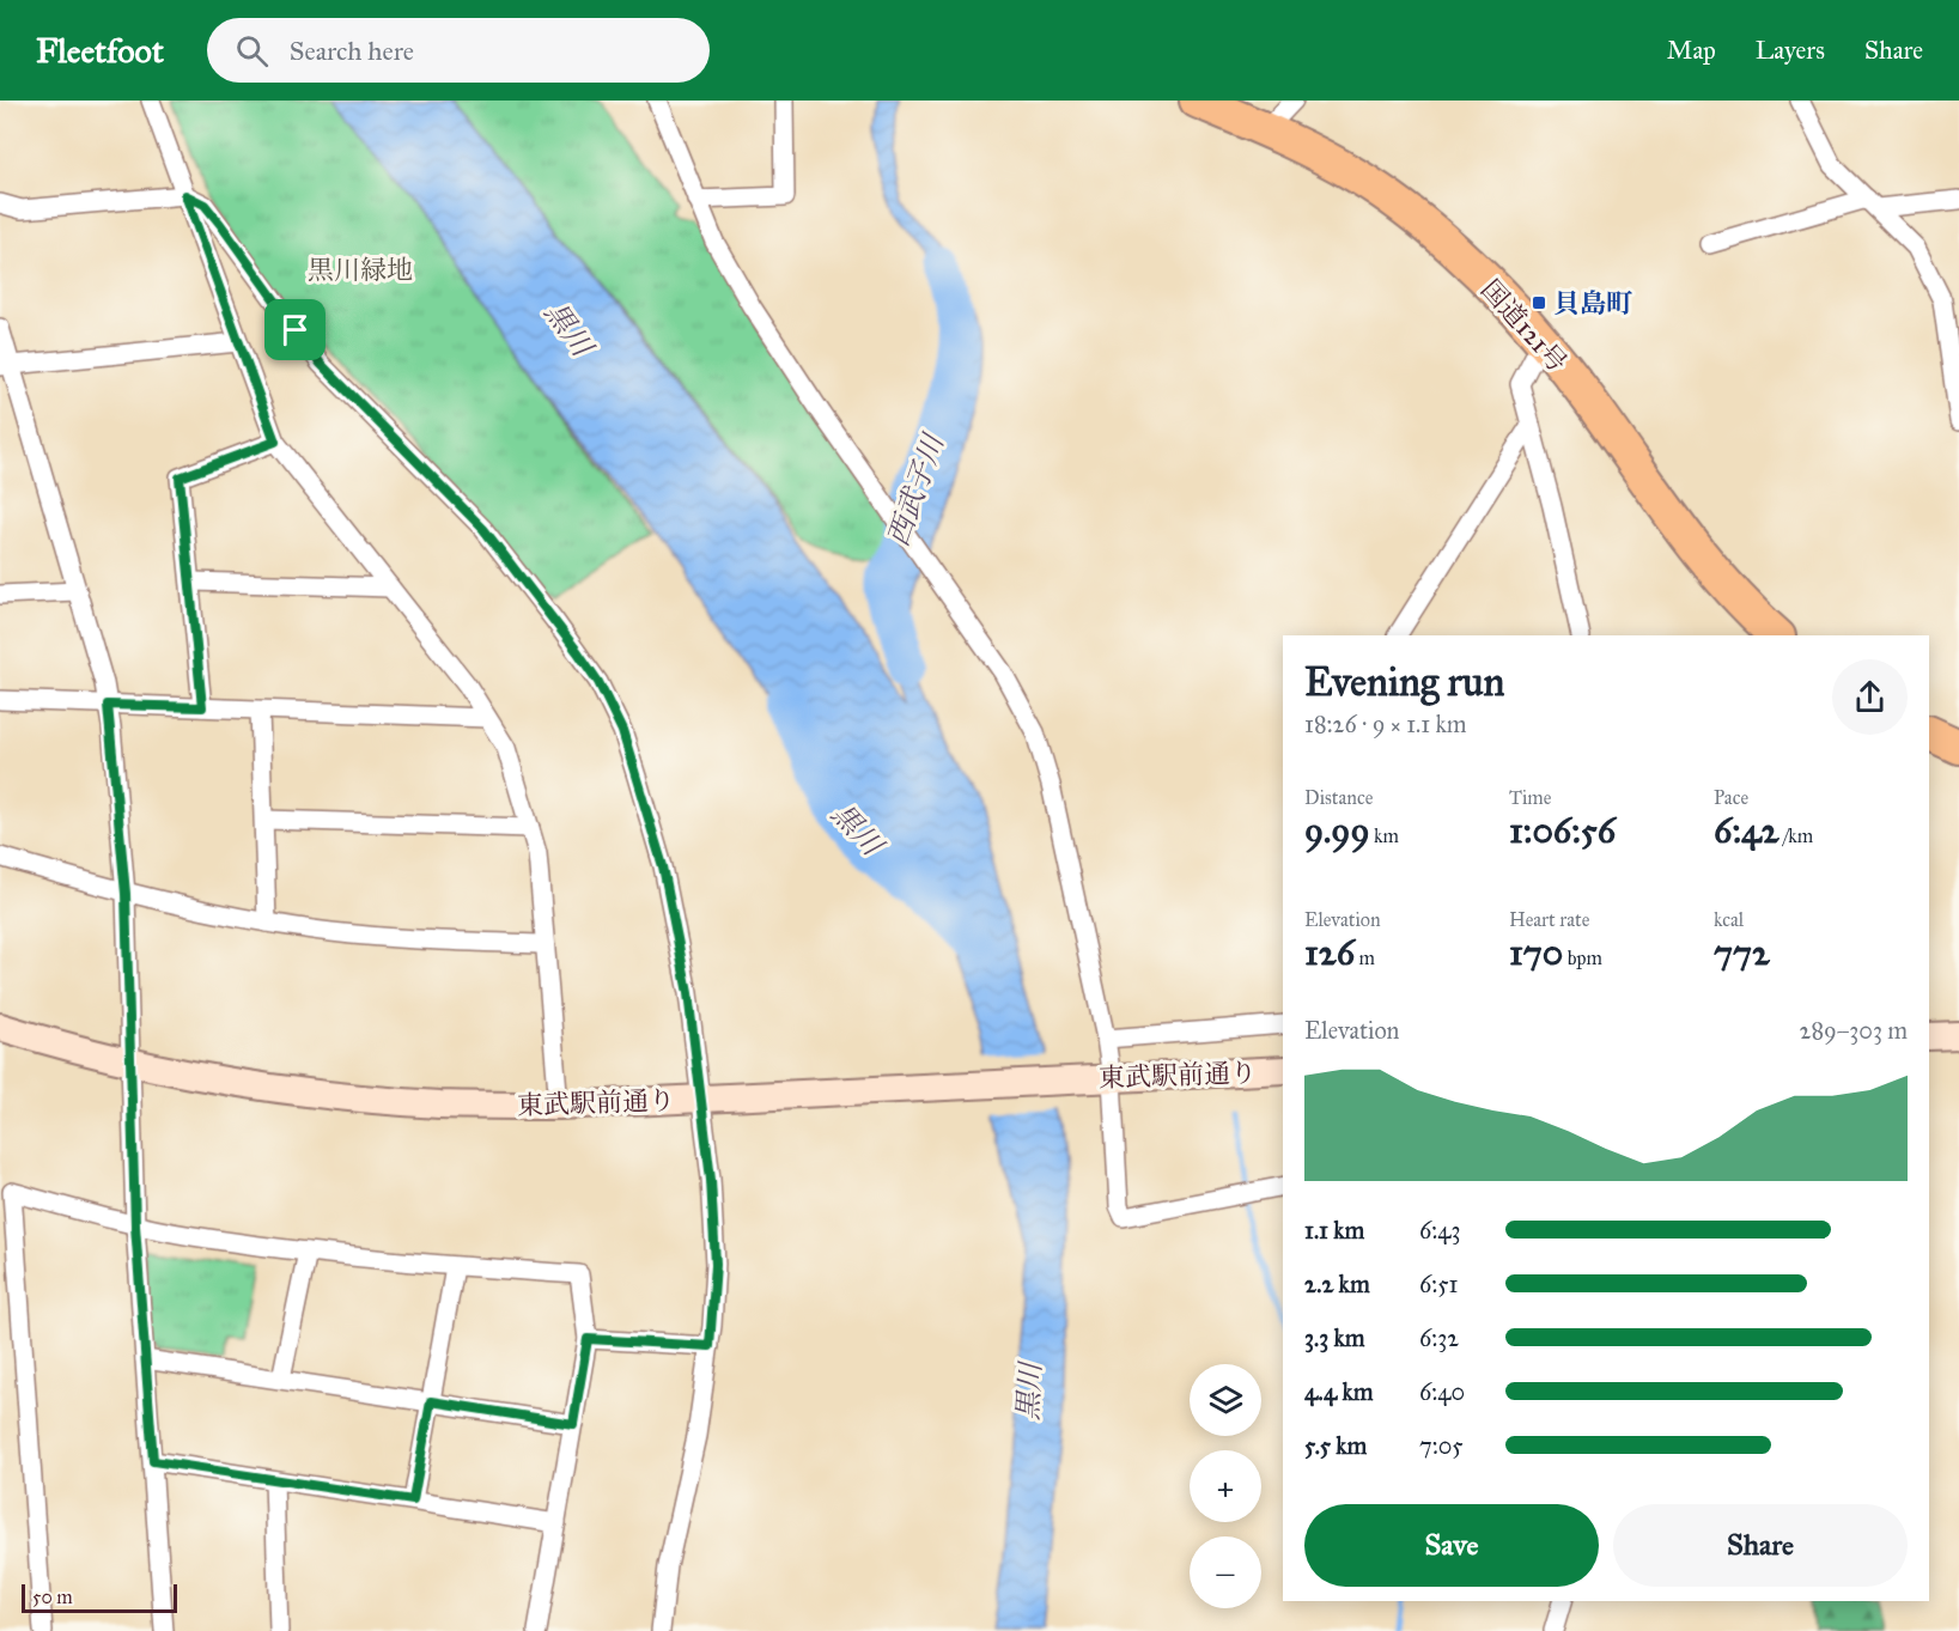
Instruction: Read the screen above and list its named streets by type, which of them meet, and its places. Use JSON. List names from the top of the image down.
{
  "streets": {
    "highway": ["国道121号"],
    "street": ["東武駅前通り"]
  },
  "water": ["黒川", "西武子川"],
  "parks": ["黒川緑地"],
  "places": {
    "transit": ["貝島町"]
  },
  "scale_bar": "50 m",
  "page": {
    "header": "Fleetfoot",
    "search": "Search here",
    "nav": ["Map", "Layers", "Share"],
    "heading": ["Evening run", "18:26 · 9 × 1.1 km"],
    "stats": [
      ["Distance", "9.99 km"],
      ["Time", "1:06:56"],
      ["Pace", "6:42 /km"],
      ["Elevation", "126 m"],
      ["Heart rate", "170 bpm"],
      ["kcal", "772"]
    ],
    "chart": ["Elevation", "289–303 m"],
    "list": [
      {
        "name": "1.1 km",
        "note": "6:43"
      },
      {
        "name": "2.2 km",
        "note": "6:51"
      },
      {
        "name": "3.3 km",
        "note": "6:32"
      },
      {
        "name": "4.4 km",
        "note": "6:40"
      },
      {
        "name": "5.5 km",
        "note": "7:05"
      }
    ],
    "map_buttons": ["+", "−"],
    "buttons": ["Save", "Share"],
    "scale": "50 m"
  }
}
